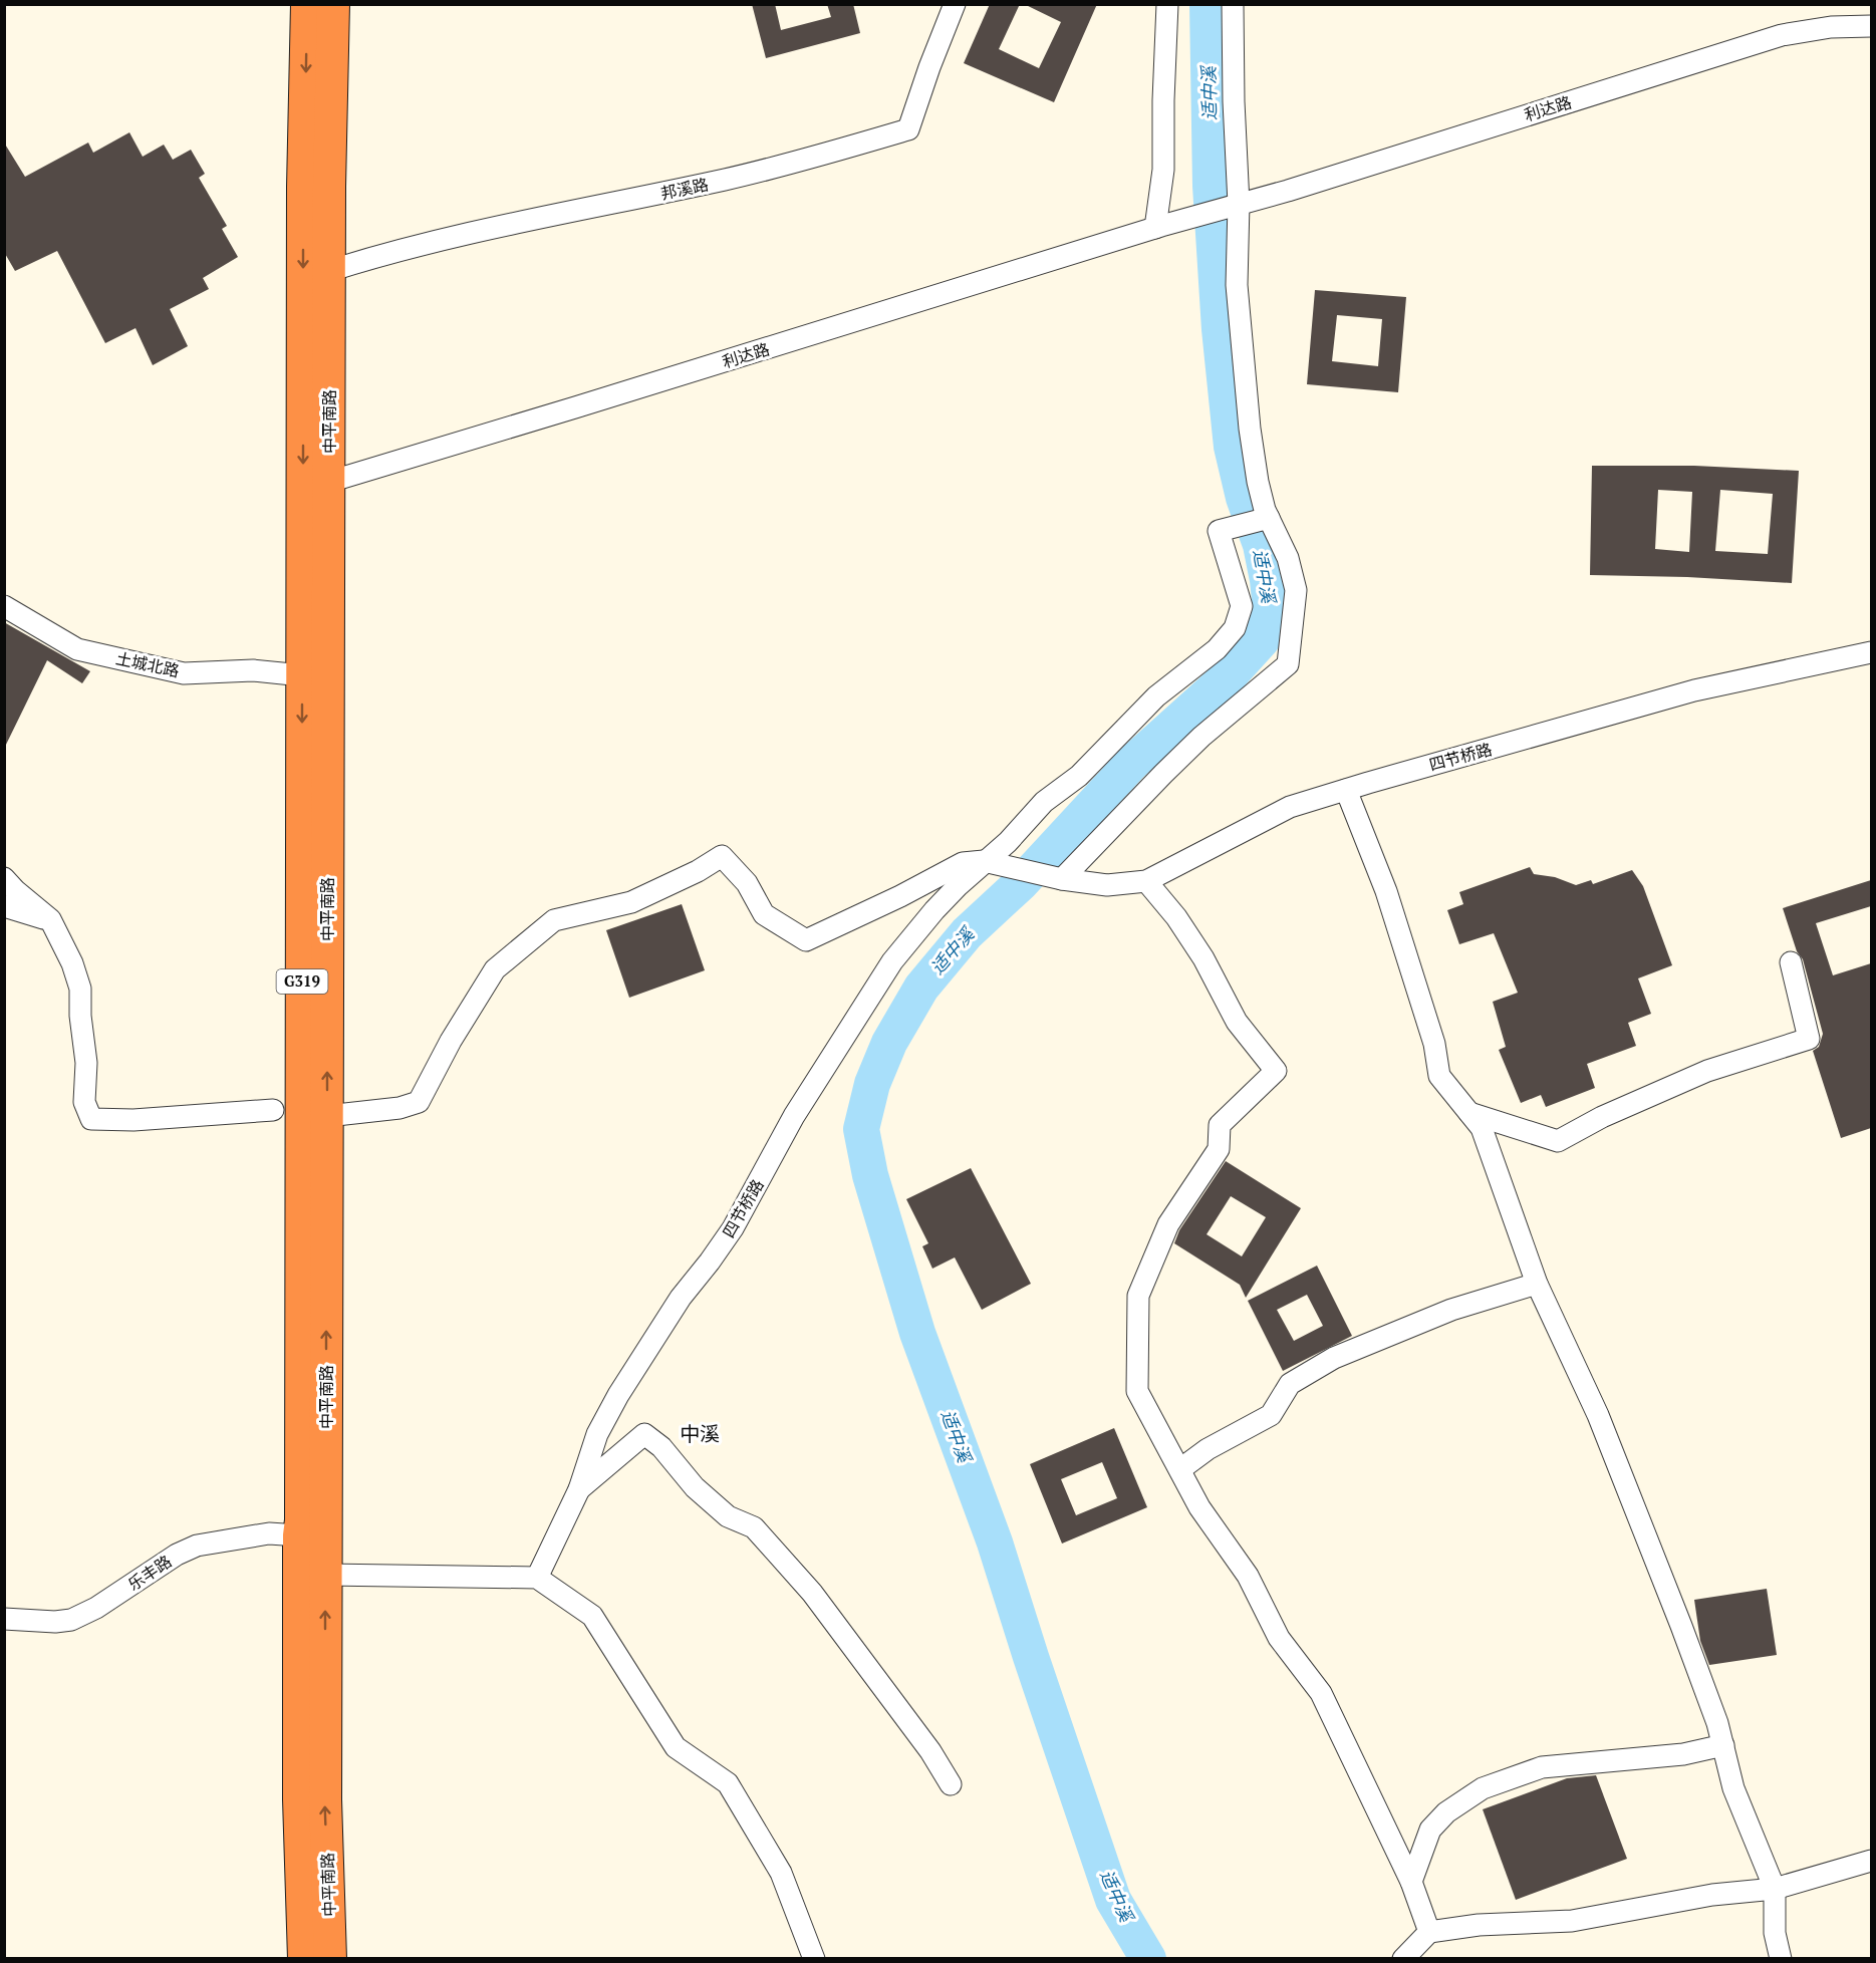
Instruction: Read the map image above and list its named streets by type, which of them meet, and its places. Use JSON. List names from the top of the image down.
{
  "streets": {
    "highway": ["中平南路", "G319"],
    "street": [
      "利达路",
      "邦溪路",
      "土城北路",
      "四节桥路",
      "乐丰路"
    ]
  },
  "crossings": [
    ["利达路", "中平南路"],
    ["邦溪路", "中平南路"],
    ["土城北路", "G319"],
    ["G319", "乐丰路"]
  ],
  "districts": ["中溪"],
  "water": ["适中溪"]
}
